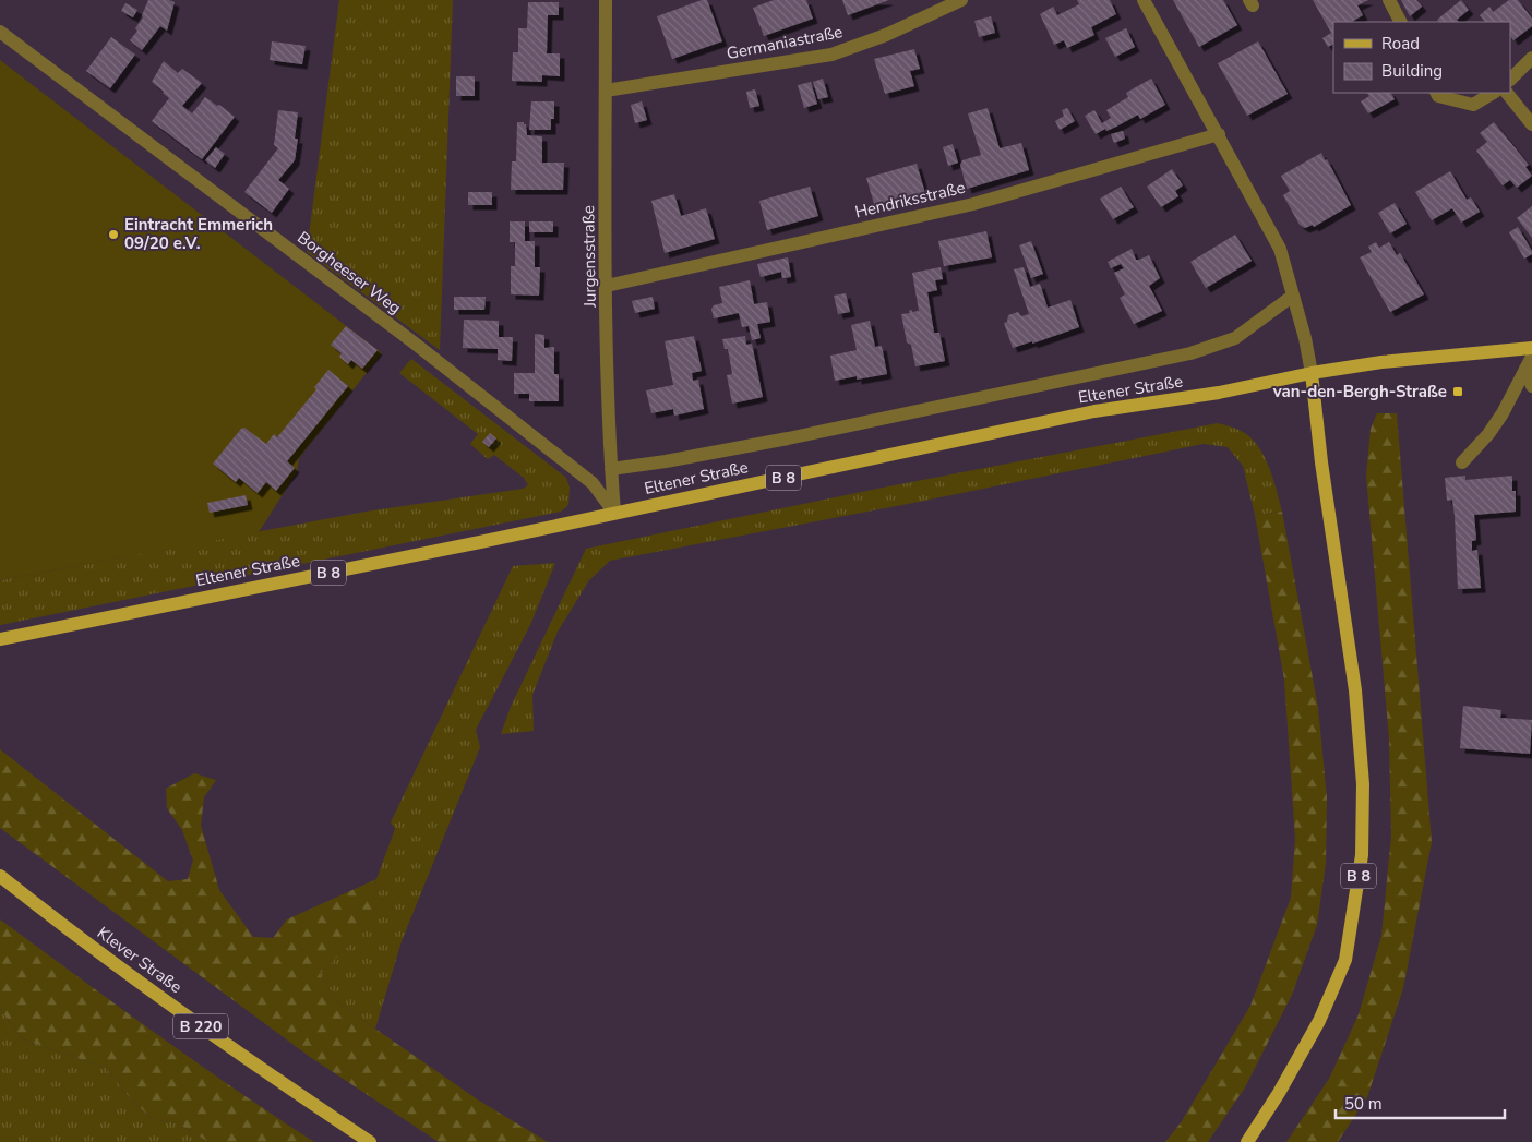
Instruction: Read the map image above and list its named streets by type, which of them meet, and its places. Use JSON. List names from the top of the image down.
{
  "streets": {
    "main road": [
      "Eltener Straße",
      "B 8",
      "Klever Straße",
      "B 220"
    ],
    "street": [
      "Germaniastraße",
      "Hendriksstraße",
      "Jurgensstraße",
      "Borgheeser Weg"
    ]
  },
  "crossings": [
    ["Germaniastraße", "Jurgensstraße"],
    ["Hendriksstraße", "Jurgensstraße"],
    ["Jurgensstraße", "Borgheeser Weg"],
    ["Jurgensstraße", "Eltener Straße"],
    ["Borgheeser Weg", "Eltener Straße"],
    ["Eltener Straße", "B 8"]
  ],
  "places": {
    "other": ["Eintracht Emmerich 09/20 e.V."],
    "transit": ["van-den-Bergh-Straße"]
  },
  "legend": ["Road", "Building"],
  "scale_bar": "50 m"
}
